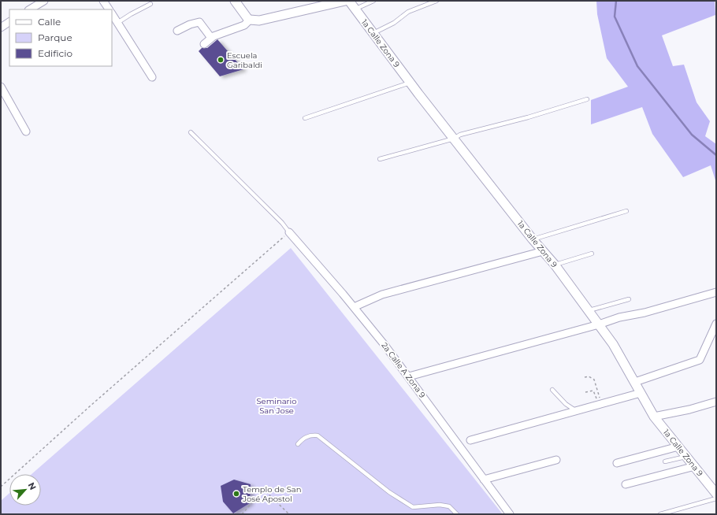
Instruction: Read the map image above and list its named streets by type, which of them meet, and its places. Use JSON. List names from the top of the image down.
{
  "streets": {
    "street": ["1a Calle Zona 9", "2a Calle A Zona 9"]
  },
  "parks": ["Seminario San Jose"],
  "places": ["Escuela Garibaldi", "Templo de San José Apostol"],
  "legend": ["Calle", "Parque", "Edificio"],
  "north": "top right"
}
